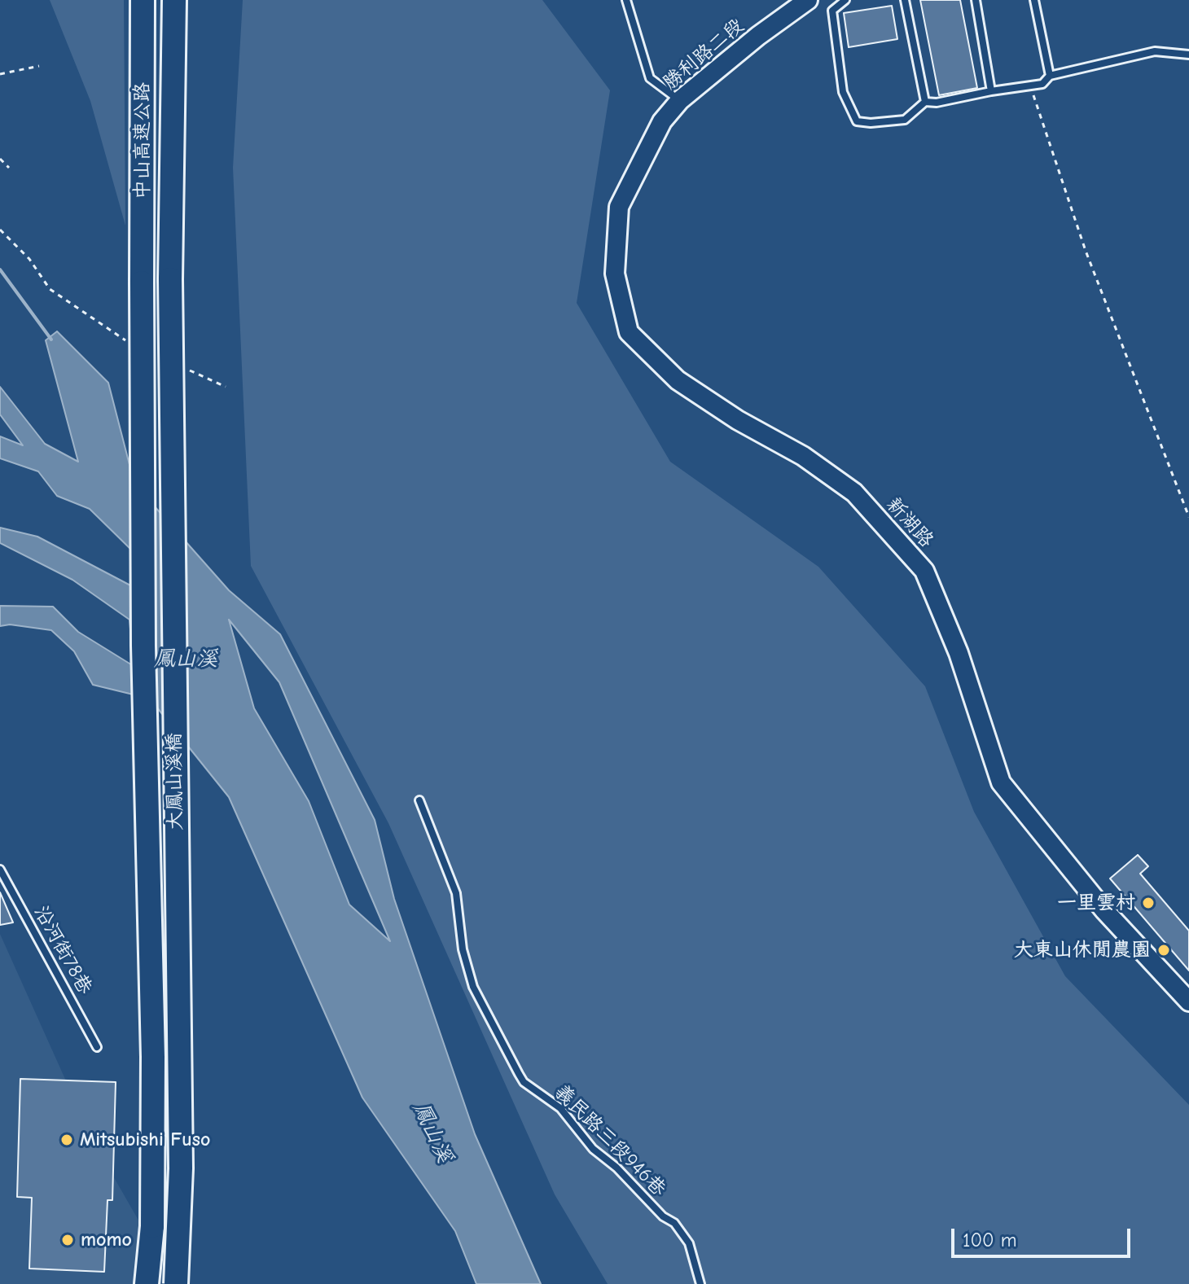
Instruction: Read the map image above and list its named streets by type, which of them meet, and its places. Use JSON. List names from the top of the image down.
{
  "streets": {
    "highway": ["中山高速公路", "大鳳山溪橋"],
    "main road": ["勝利路二段", "新湖路"],
    "lane": ["沿河街78巷", "義民路三段946巷"]
  },
  "crossings": [
    ["勝利路二段", "新湖路"],
    ["中山高速公路", "大鳳山溪橋"]
  ],
  "water": ["鳳山溪"],
  "places": [
    "一里雲村",
    "大東山休閒農園",
    "Mitsubishi Fuso",
    "momo"
  ],
  "scale_bar": "100 m"
}
